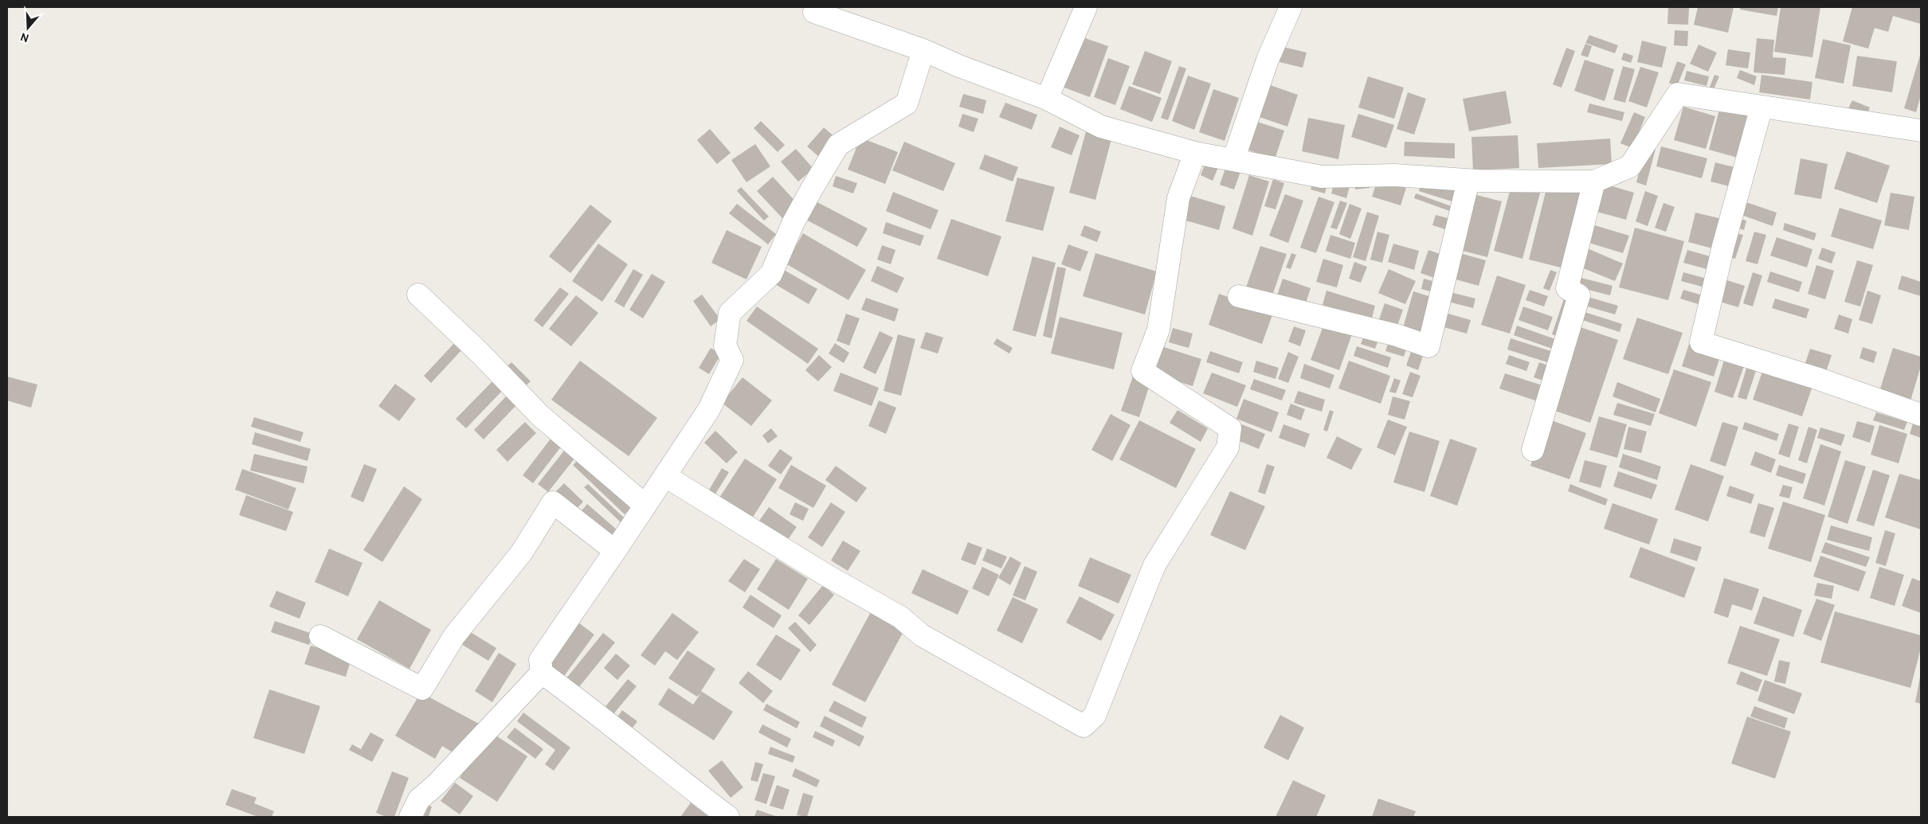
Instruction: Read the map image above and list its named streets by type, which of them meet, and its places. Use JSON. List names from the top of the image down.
{
  "north": "bottom"
}
